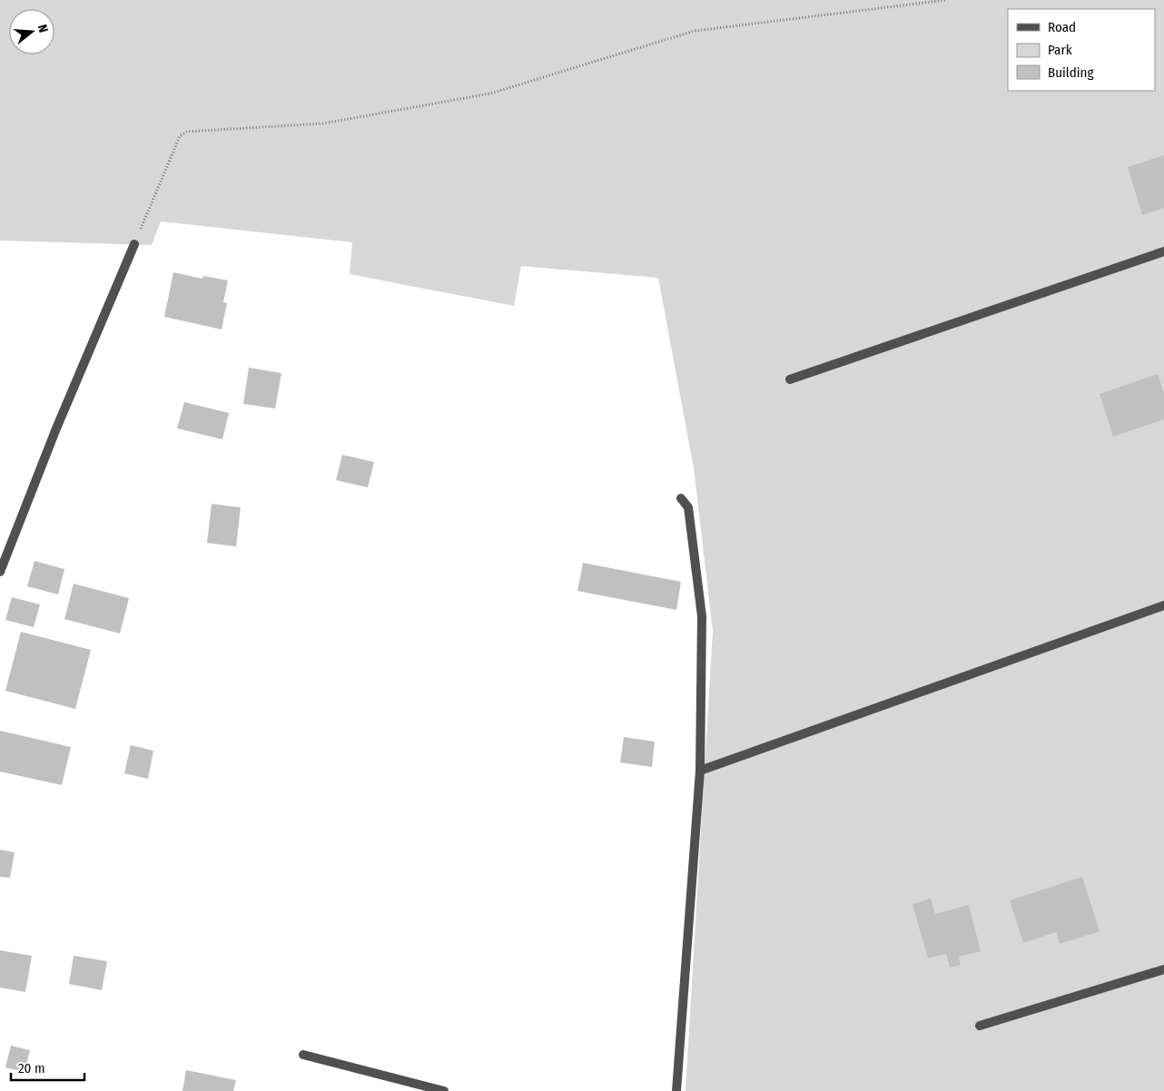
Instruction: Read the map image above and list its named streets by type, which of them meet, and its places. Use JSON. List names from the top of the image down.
{
  "legend": ["Road", "Park", "Building"],
  "scale_bar": "20 m",
  "north": "right"
}
